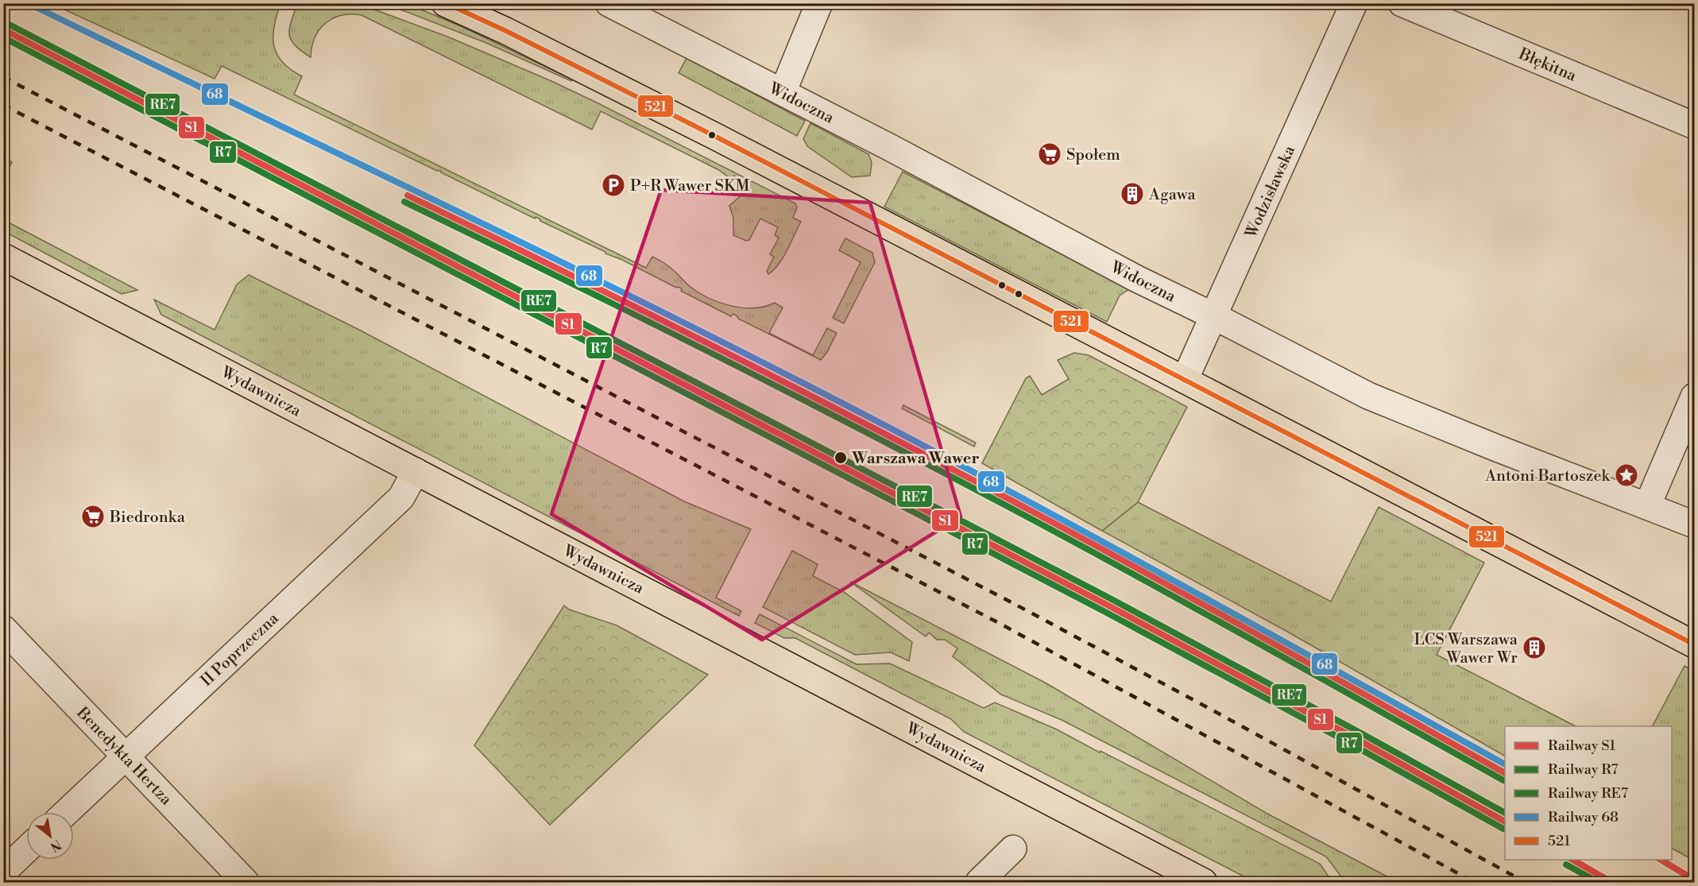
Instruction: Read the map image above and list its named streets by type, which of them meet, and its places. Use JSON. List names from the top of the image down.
{
  "streets": {
    "main road": ["Wydawnicza"],
    "street": [
      "Błękitna",
      "Widoczna",
      "Wodzisławska",
      "II Poprzeczna",
      "Benedykta Hertza"
    ]
  },
  "crossings": [
    ["Widoczna", "Wodzisławska"],
    ["Wydawnicza", "II Poprzeczna"],
    ["II Poprzeczna", "Benedykta Hertza"]
  ],
  "places": {
    "supermarket": ["Społem", "Biedronka"],
    "parking": ["P+R Wawer SKM"],
    "building": ["Agawa", "LCS Warszawa Wawer Wr"],
    "other": ["Warszawa Wawer"],
    "place": ["Antoni Bartoszek"]
  },
  "lines": [
    "rail line 68",
    "transit line 521",
    "rail line RE7",
    "rail line S1",
    "rail line R7"
  ],
  "legend": [
    "Railway S1",
    "Railway R7",
    "Railway RE7",
    "Railway 68",
    "521"
  ],
  "north": "bottom right"
}
